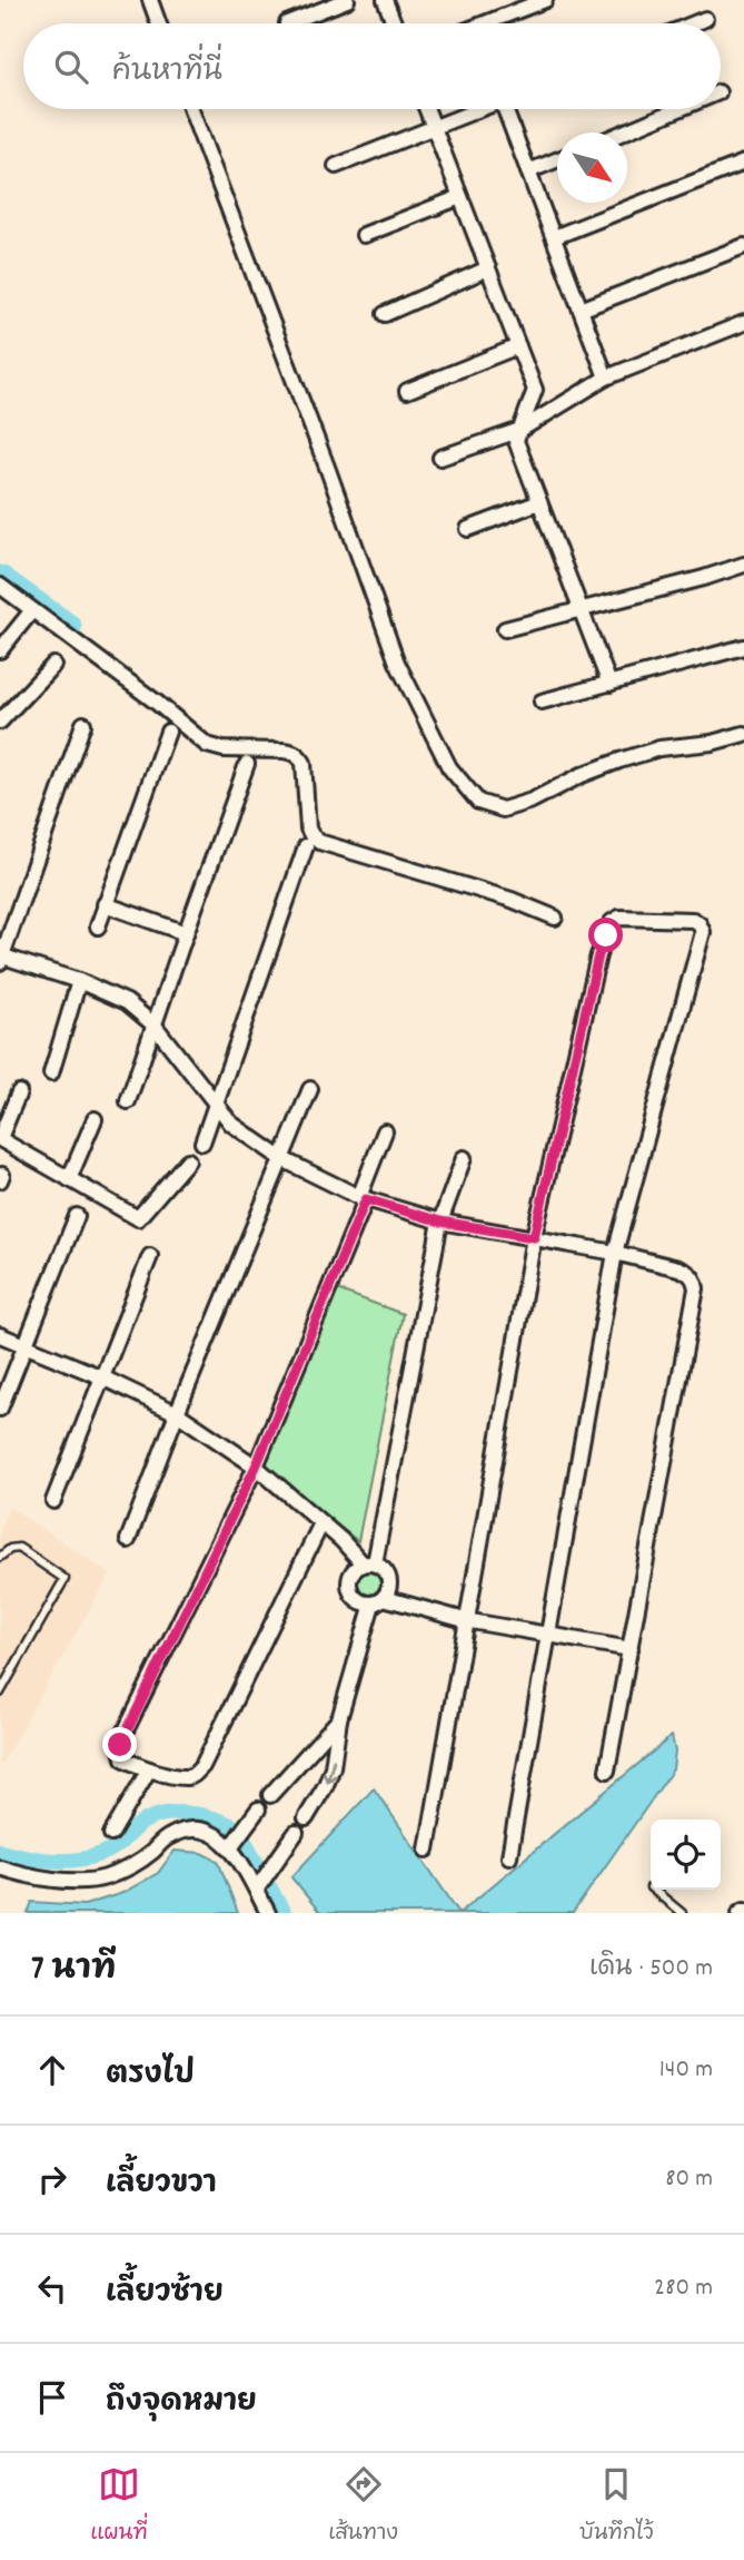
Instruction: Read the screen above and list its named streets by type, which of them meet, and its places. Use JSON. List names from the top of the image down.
{
  "north": "bottom right",
  "page": {
    "search": "ค้นหาที่นี่",
    "heading": ["7 นาที", "เดิน · 500 m"],
    "list": [
      ["ตรงไป", "140 m"],
      ["เลี้ยวขวา", "80 m"],
      ["เลี้ยวซ้าย", "280 m"],
      "ถึงจุดหมาย"
    ],
    "nav": ["แผนที่", "เส้นทาง", "บันทึกไว้"]
  }
}
